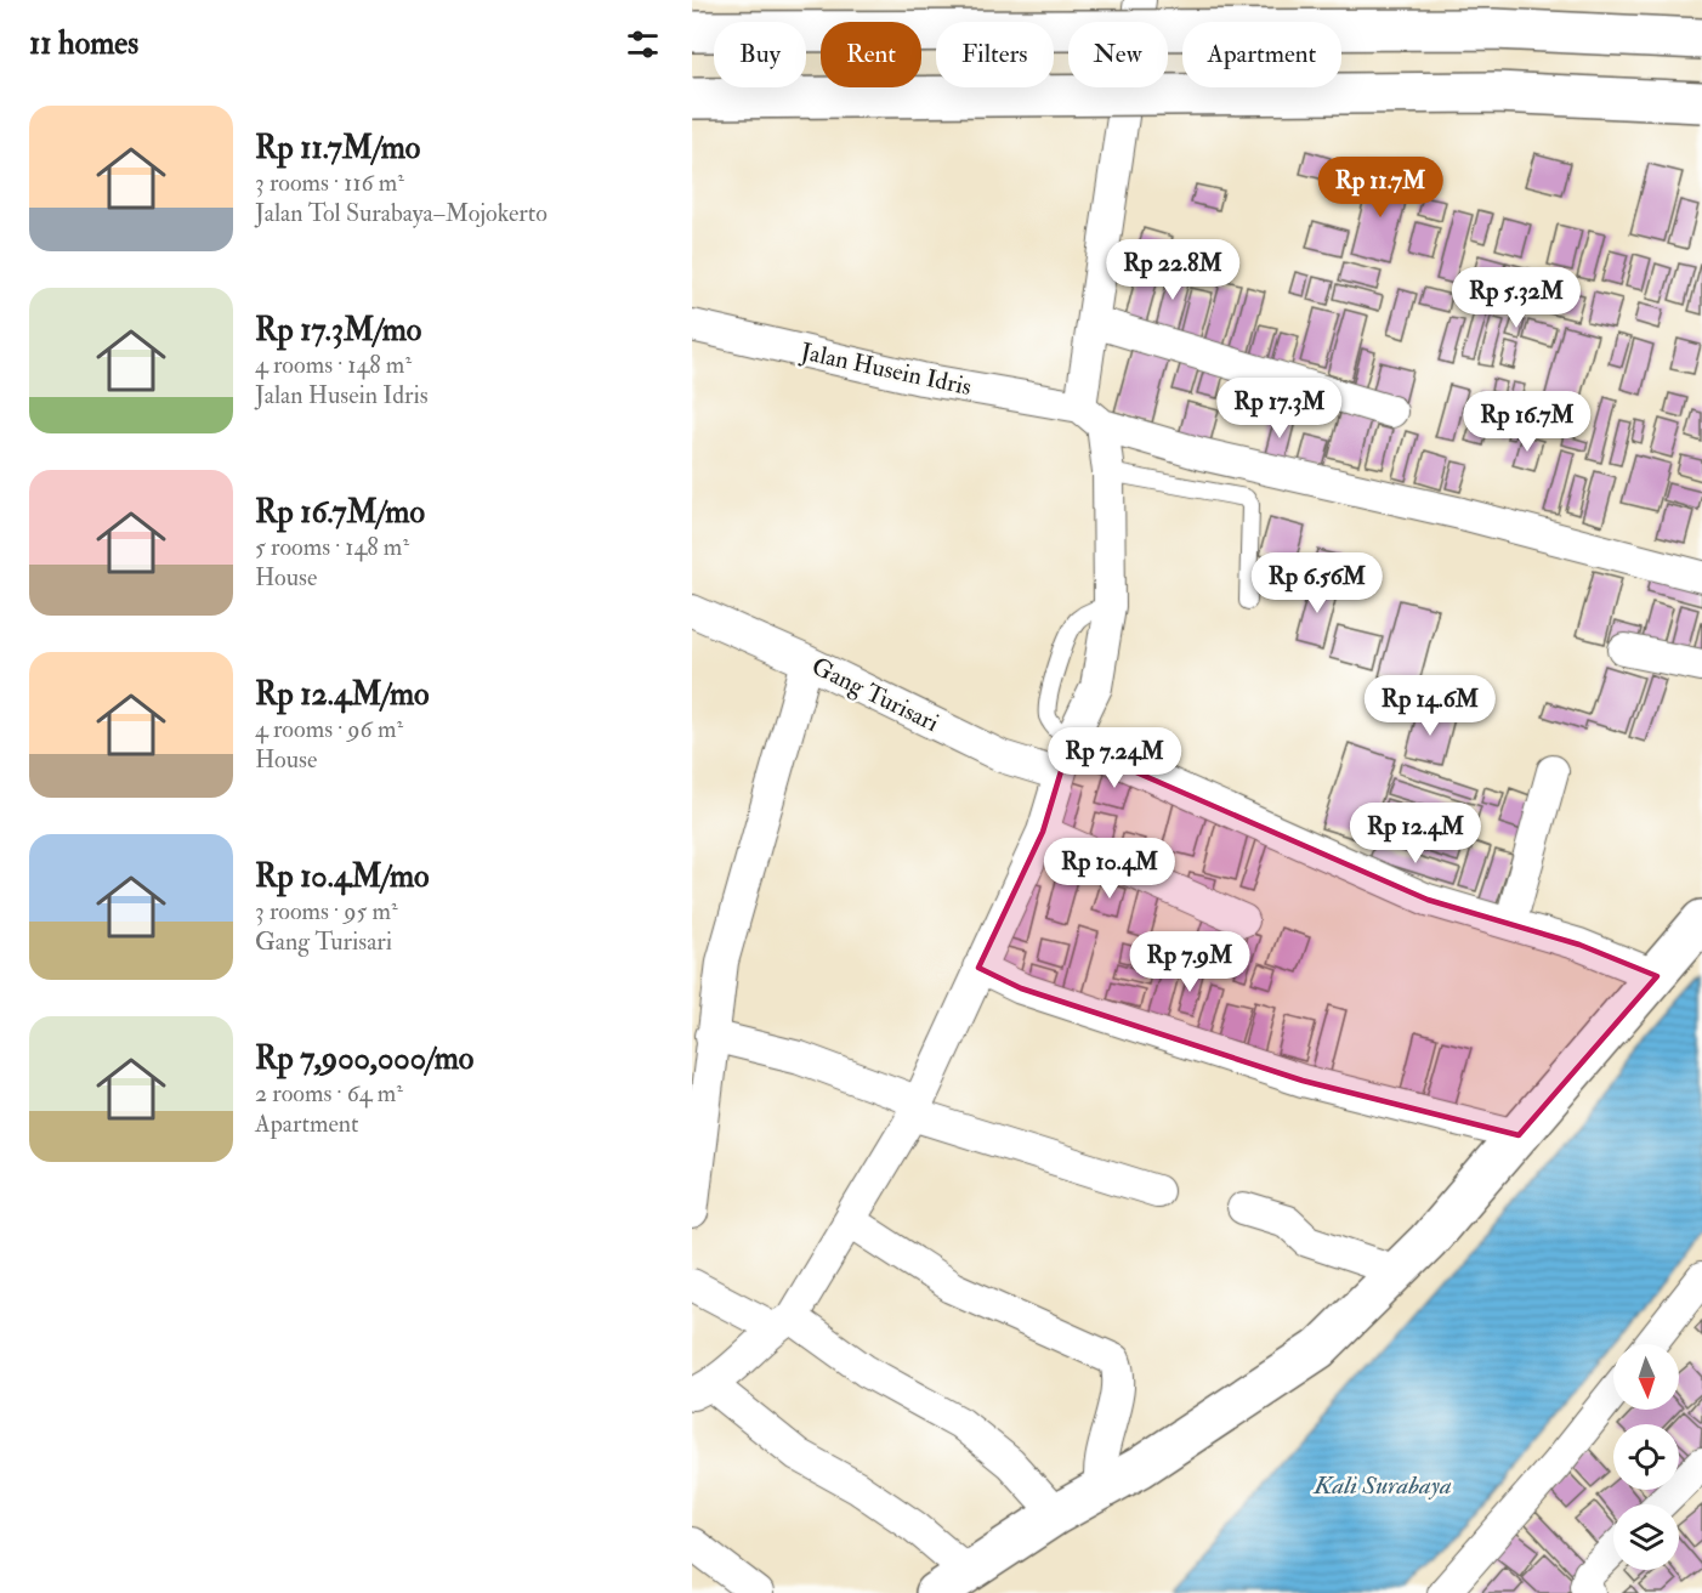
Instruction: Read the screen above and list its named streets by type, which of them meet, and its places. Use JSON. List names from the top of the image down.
{
  "streets": {
    "street": ["Jalan Husein Idris", "Gang Turisari"]
  },
  "water": ["Kali Surabaya"],
  "north": "bottom",
  "page": {
    "heading": "11 homes",
    "chip": [
      "Buy",
      "Rent",
      "Filters",
      "New",
      "Apartment"
    ],
    "list": [
      {
        "name": "Rp 11.7M/mo",
        "note": "3 rooms · 116 m² · Jalan Tol Surabaya–Mojokerto"
      },
      {
        "name": "Rp 17.3M/mo",
        "note": "4 rooms · 148 m² · Jalan Husein Idris"
      },
      {
        "name": "Rp 16.7M/mo",
        "note": "5 rooms · 148 m² · House"
      },
      {
        "name": "Rp 12.4M/mo",
        "note": "4 rooms · 96 m² · House"
      },
      {
        "name": "Rp 10.4M/mo",
        "note": "3 rooms · 95 m² · Gang Turisari"
      },
      {
        "name": "Rp 7,900,000/mo",
        "note": "2 rooms · 64 m² · Apartment"
      }
    ],
    "price": [
      "Rp 11.7M",
      "Rp 22.8M",
      "Rp 5.32M",
      "Rp 17.3M",
      "Rp 16.7M",
      "Rp 6.56M",
      "Rp 14.6M",
      "Rp 7.24M",
      "Rp 12.4M",
      "Rp 10.4M",
      "Rp 7.9M"
    ]
  }
}
